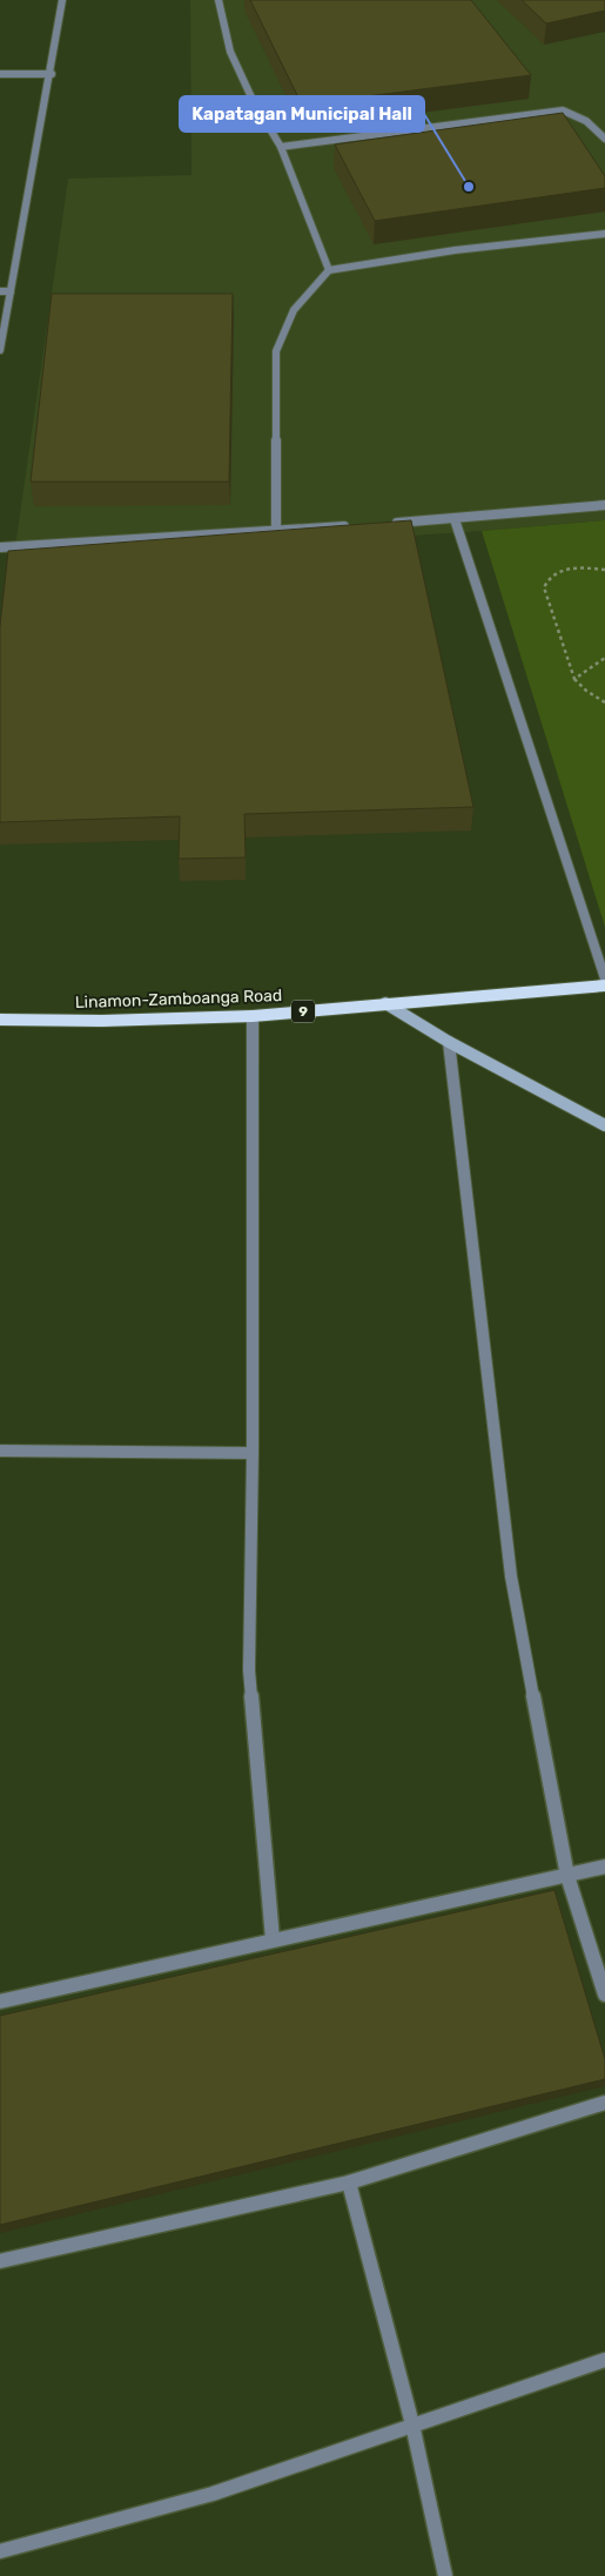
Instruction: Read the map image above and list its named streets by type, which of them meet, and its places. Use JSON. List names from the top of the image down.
{
  "streets": {
    "highway": ["Linamon-Zamboanga Road", "9"]
  },
  "places": ["Kapatagan Municipal Hall"]
}
